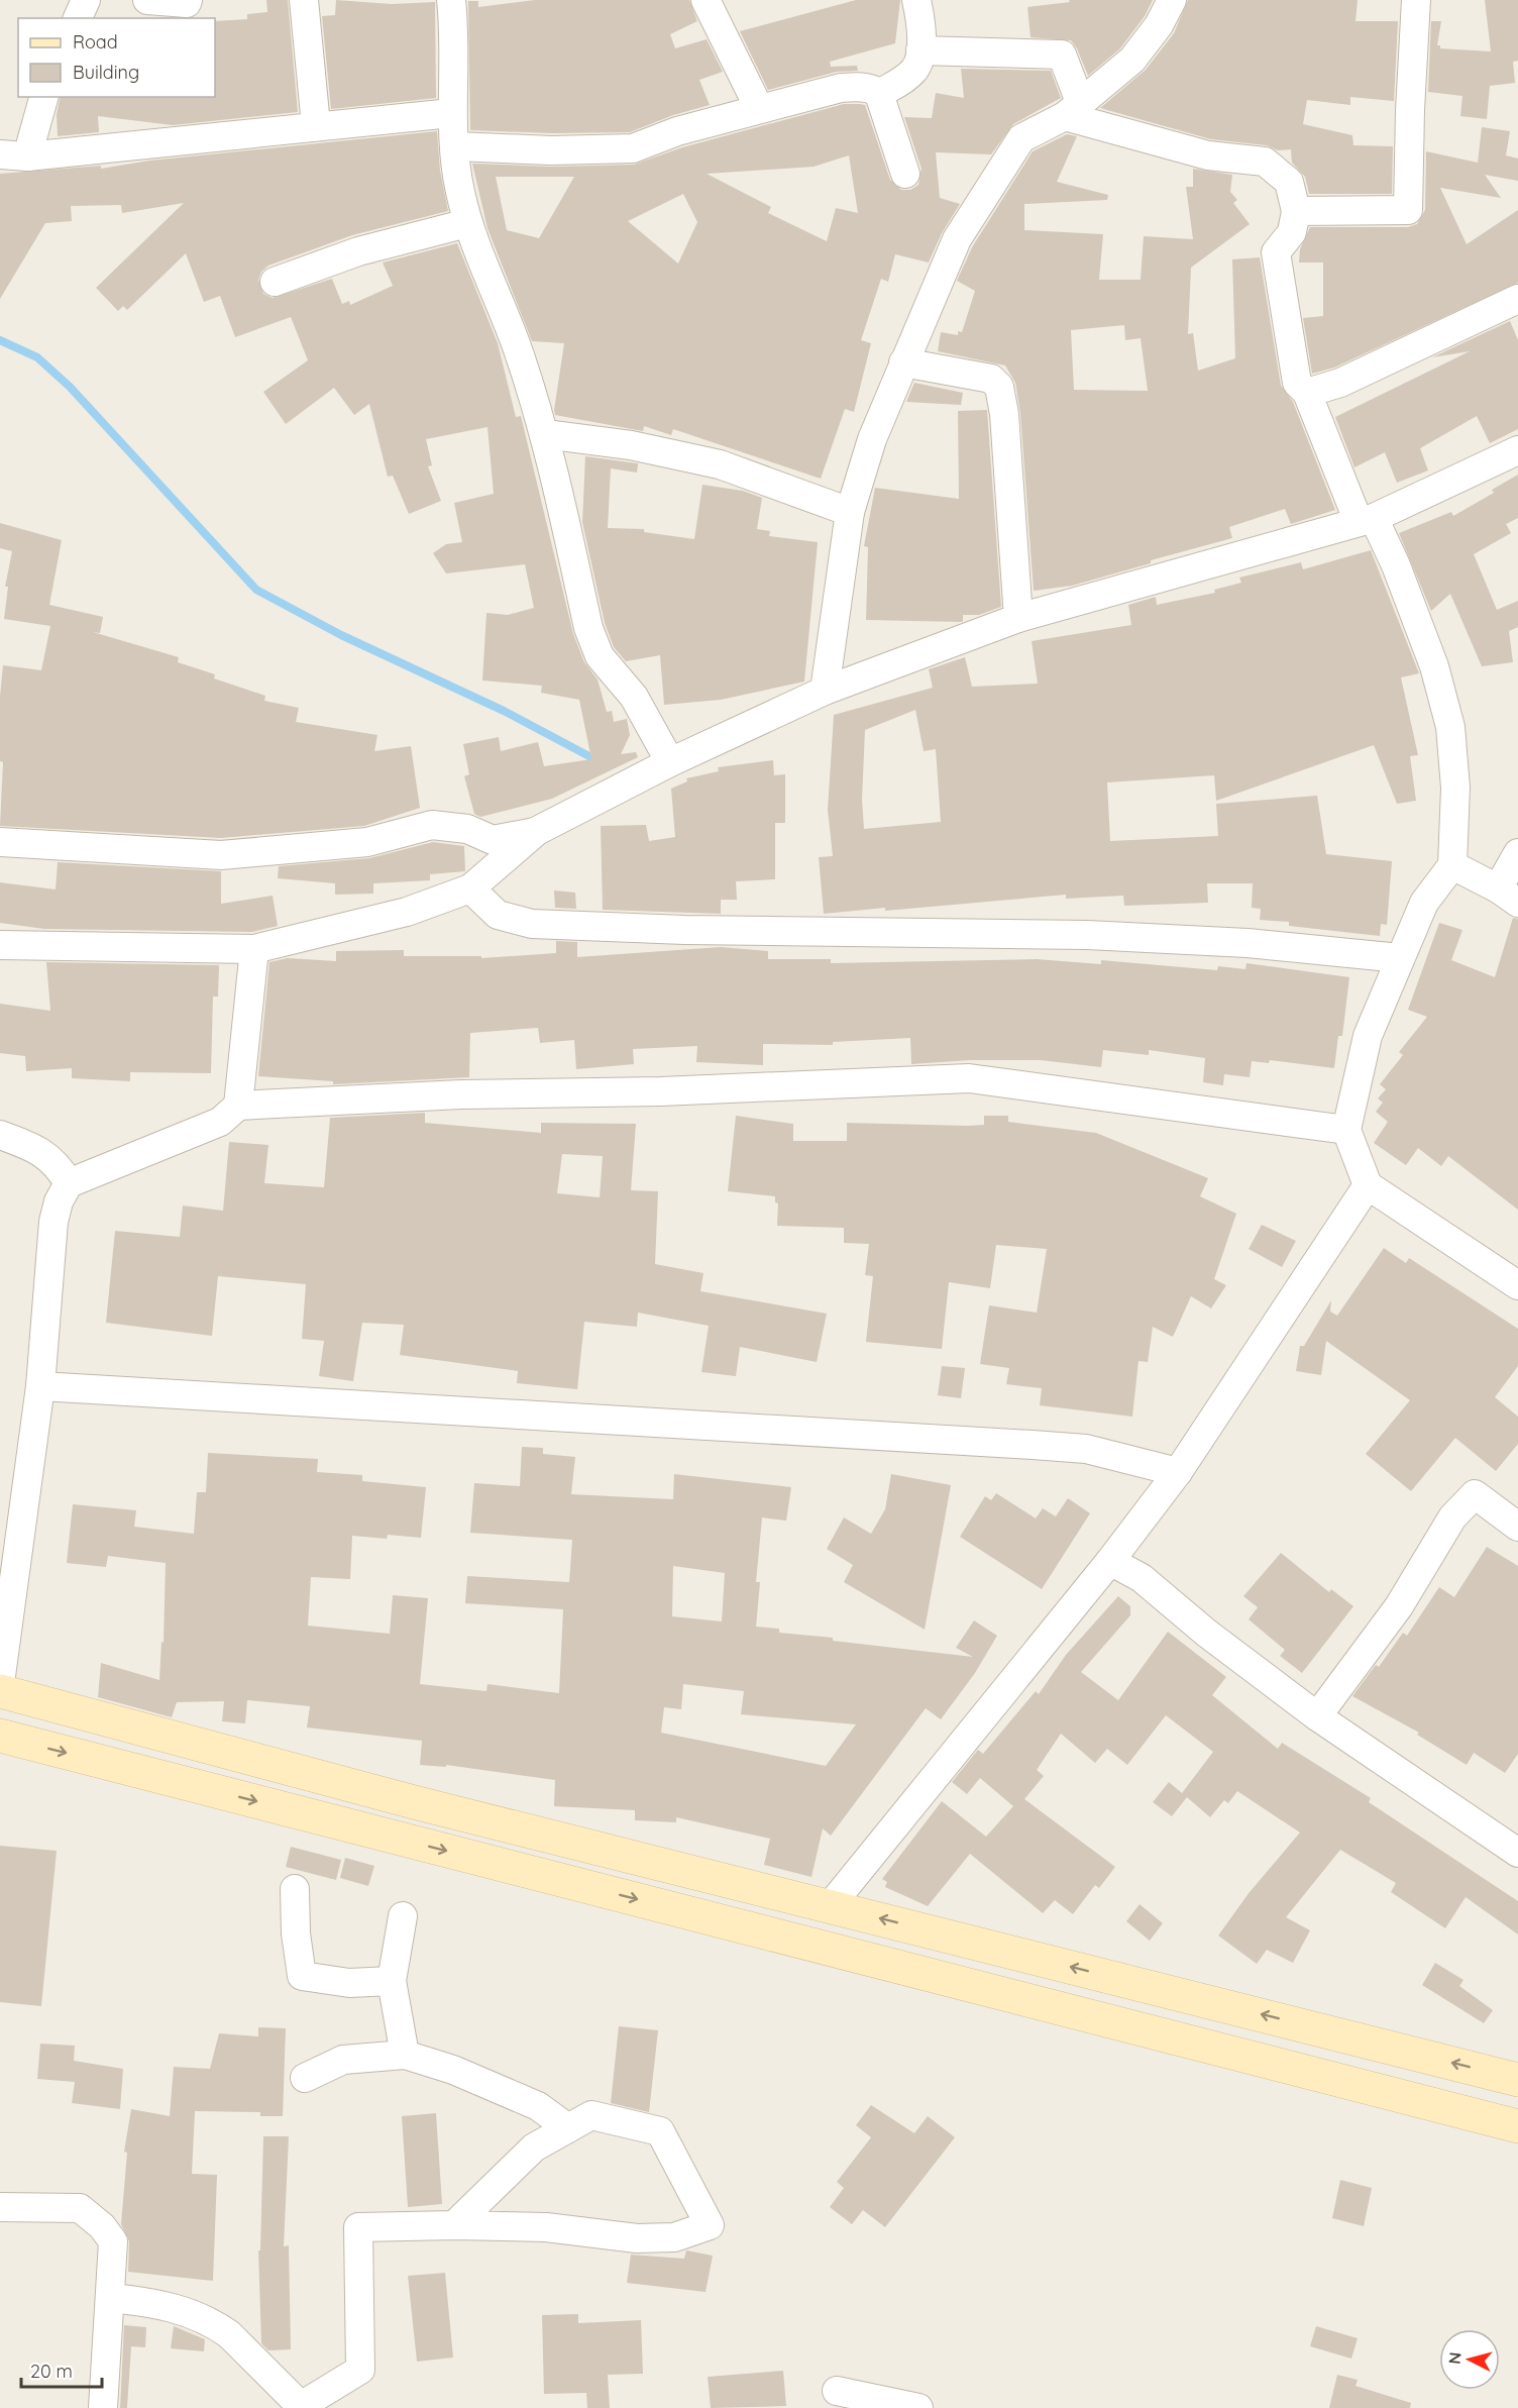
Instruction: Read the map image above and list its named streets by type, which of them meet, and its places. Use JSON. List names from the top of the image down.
{
  "legend": ["Road", "Building"],
  "scale_bar": "20 m",
  "north": "left"
}
